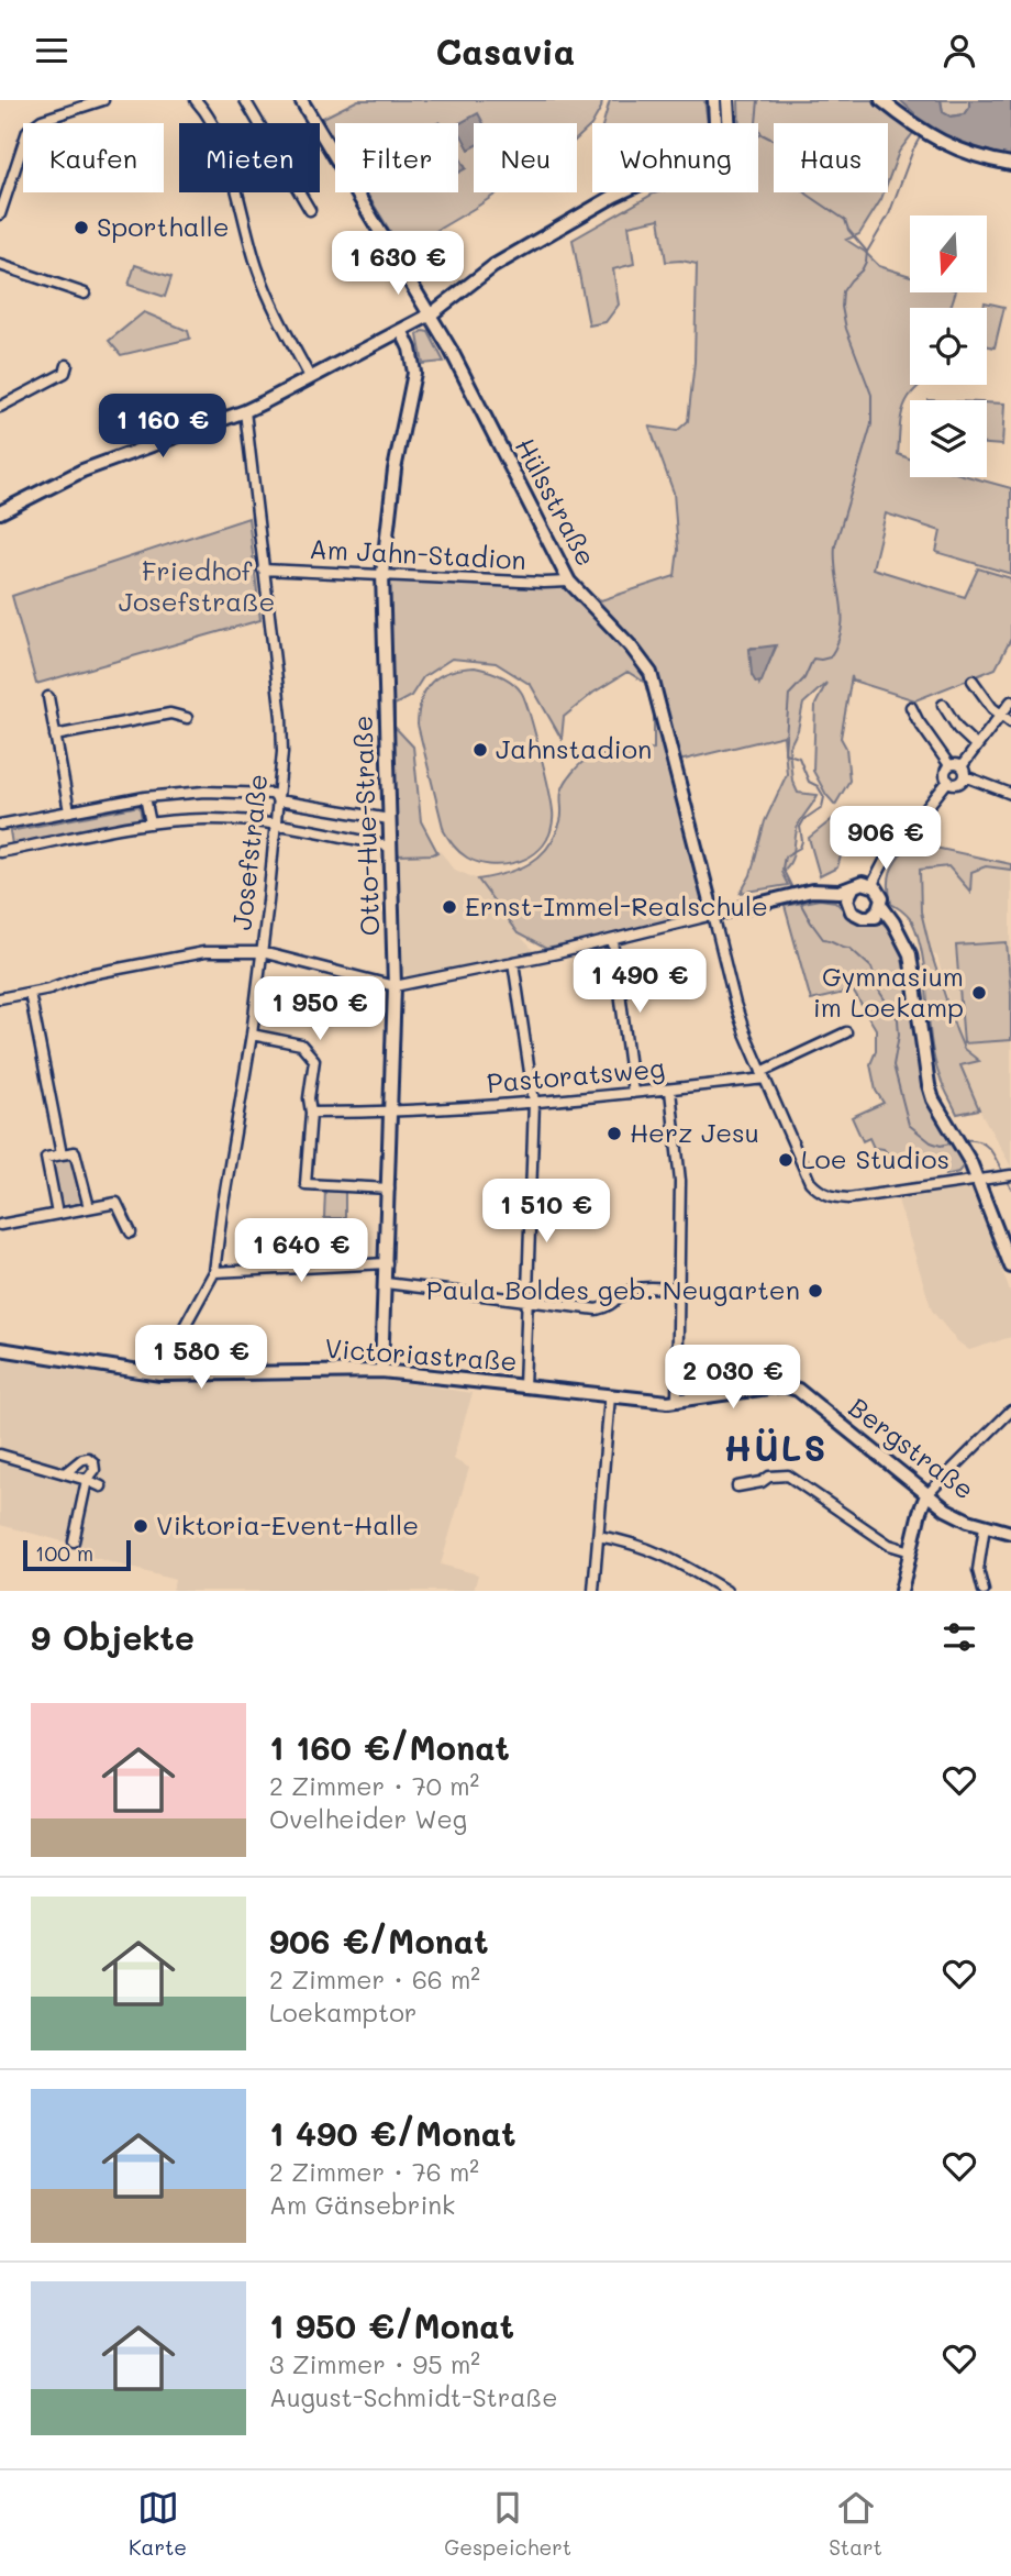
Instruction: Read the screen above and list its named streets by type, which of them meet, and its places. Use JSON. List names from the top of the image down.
{
  "streets": {
    "main road": [
      "Hülsstraße",
      "Otto-Hue-Straße",
      "Victoriastraße",
      "Bergstraße"
    ],
    "street": ["Am Jahn-Stadion", "Josefstraße", "Pastoratsweg"]
  },
  "crossings": [
    ["Hülsstraße", "Am Jahn-Stadion"],
    ["Hülsstraße", "Pastoratsweg"],
    ["Am Jahn-Stadion", "Otto-Hue-Straße"],
    ["Am Jahn-Stadion", "Josefstraße"],
    ["Otto-Hue-Straße", "Pastoratsweg"],
    ["Otto-Hue-Straße", "Victoriastraße"],
    ["Josefstraße", "Victoriastraße"],
    ["Victoriastraße", "Bergstraße"]
  ],
  "districts": ["HÜLS"],
  "parks": ["Friedhof Josefstraße"],
  "places": [
    "Sporthalle",
    "Jahnstadion",
    "Ernst-Immel-Realschule",
    "Gymnasium im Loekamp",
    "Herz Jesu",
    "Loe Studios",
    "Paula Boldes geb. Neugarten",
    "Viktoria-Event-Halle"
  ],
  "scale_bar": "100 m",
  "north": "bottom",
  "page": {
    "header": "Casavia",
    "chip": [
      "Kaufen",
      "Mieten",
      "Filter",
      "Neu",
      "Wohnung",
      "Haus"
    ],
    "price": [
      "1 630 €",
      "1 160 €",
      "906 €",
      "1 490 €",
      "1 950 €",
      "1 510 €",
      "1 640 €",
      "1 580 €",
      "2 030 €"
    ],
    "scale": "100 m",
    "heading": "9 Objekte",
    "list": [
      {
        "name": "1 160 €/Monat",
        "note": "2 Zimmer · 70 m² · Ovelheider Weg"
      },
      {
        "name": "906 €/Monat",
        "note": "2 Zimmer · 66 m² · Loekamptor"
      },
      {
        "name": "1 490 €/Monat",
        "note": "2 Zimmer · 76 m² · Am Gänsebrink"
      },
      {
        "name": "1 950 €/Monat",
        "note": "3 Zimmer · 95 m² · August-Schmidt-Straße"
      }
    ],
    "tabs": ["Karte", "Gespeichert", "Start"]
  }
}
